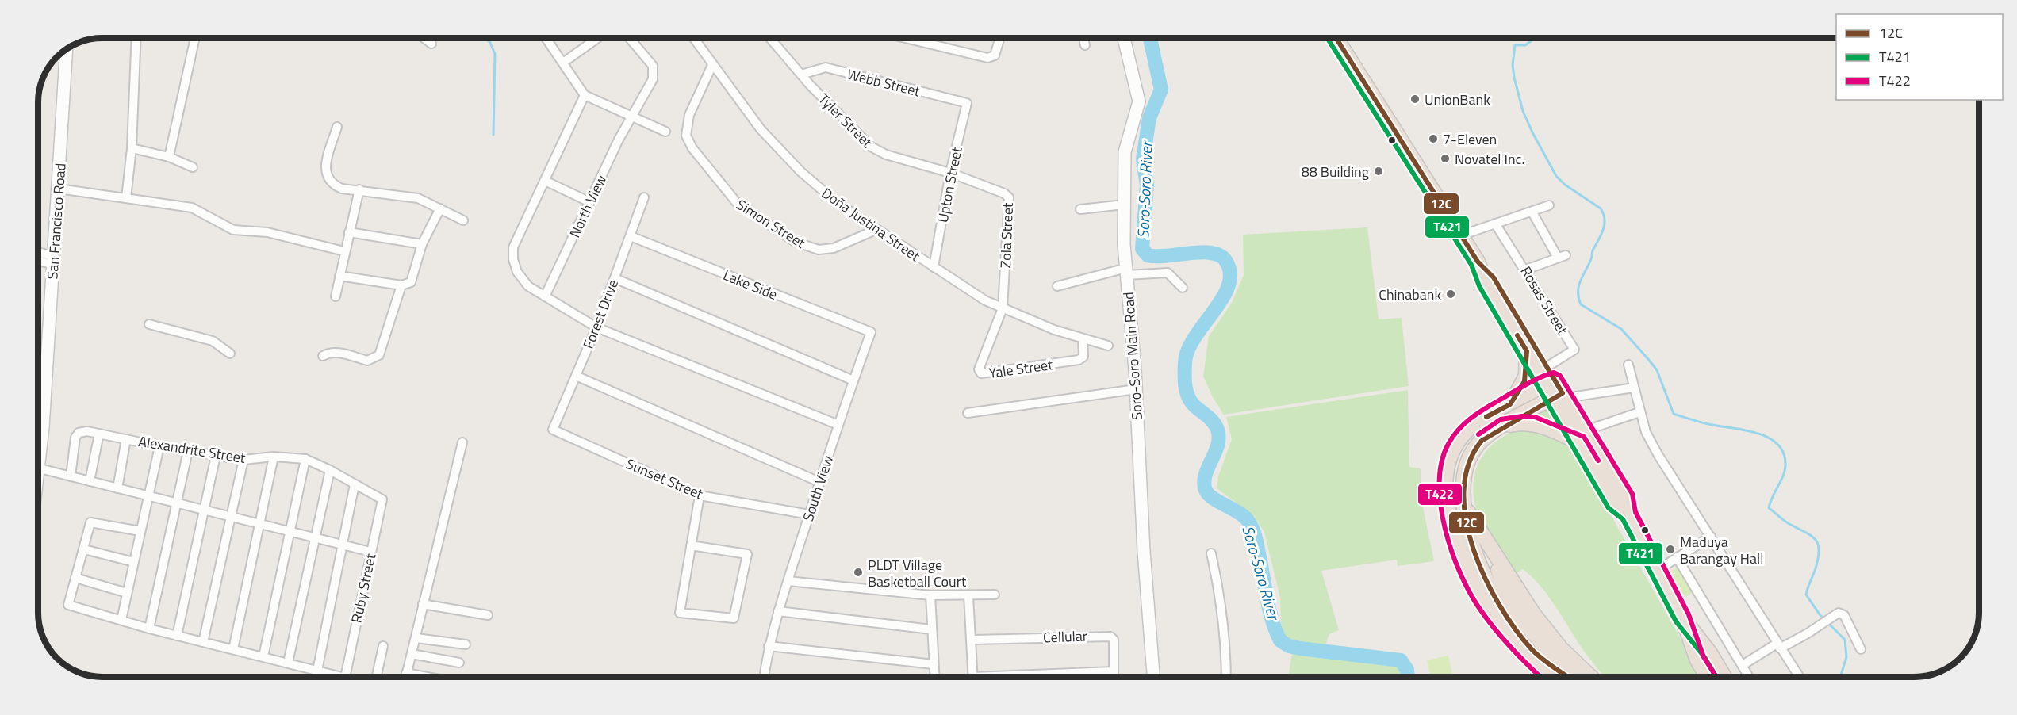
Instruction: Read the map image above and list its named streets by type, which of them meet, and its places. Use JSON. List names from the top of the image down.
{
  "streets": {
    "street": [
      "Webb Street",
      "Tyler Street",
      "Upton Street",
      "North View",
      "San Francisco Road",
      "Simon Street",
      "Doña Justina Street",
      "Zola Street",
      "Lake Side",
      "Rosas Street",
      "Forest Drive",
      "Soro-Soro Main Road",
      "Yale Street",
      "Alexandrite Street",
      "Sunset Street",
      "South View",
      "Ruby Street",
      "Cellular"
    ]
  },
  "crossings": [
    ["Webb Street", "Tyler Street"],
    ["Webb Street", "Upton Street"],
    ["Tyler Street", "Upton Street"],
    ["Tyler Street", "Zola Street"],
    ["Upton Street", "Doña Justina Street"],
    ["Upton Street", "Zola Street"],
    ["Simon Street", "Doña Justina Street"],
    ["Doña Justina Street", "Zola Street"],
    ["Doña Justina Street", "Yale Street"],
    ["Zola Street", "Yale Street"],
    ["Lake Side", "Forest Drive"],
    ["Lake Side", "South View"],
    ["Forest Drive", "Sunset Street"],
    ["Alexandrite Street", "Ruby Street"],
    ["Sunset Street", "South View"]
  ],
  "water": ["Soro-Soro River"],
  "places": [
    "UnionBank",
    "7-Eleven",
    "Novatel Inc.",
    "88 Building",
    "Chinabank",
    "Maduya Barangay Hall",
    "PLDT Village Basketball Court"
  ],
  "lines": ["transit line 12C", "transit line T421", "transit line T422"],
  "legend": ["12C", "T421", "T422"]
}
